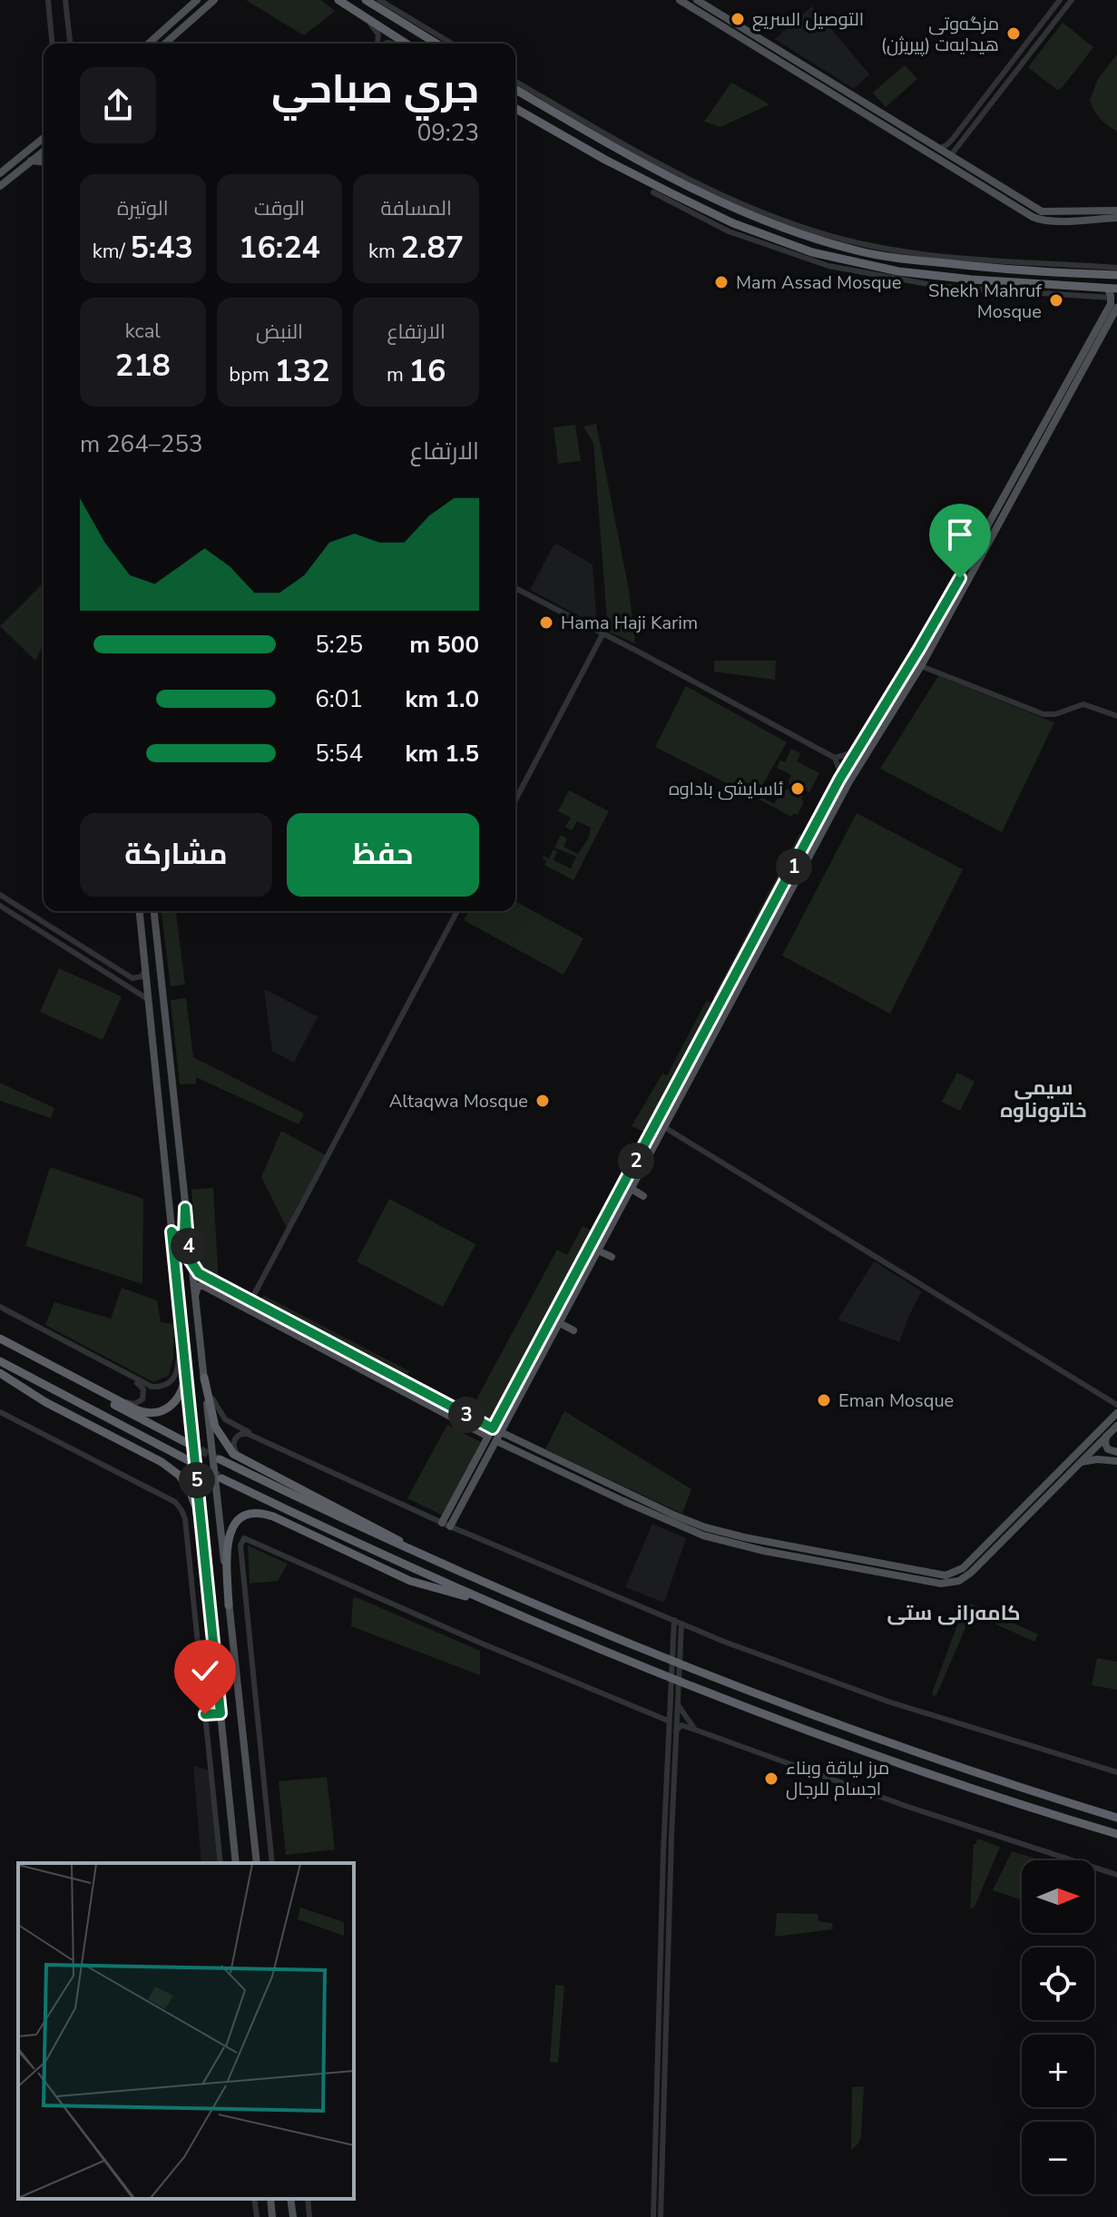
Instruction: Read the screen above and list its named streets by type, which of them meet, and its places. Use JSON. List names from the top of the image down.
{
  "districts": ["سیمی خاتووناوه", "كامه‌رانی ستی"],
  "places": [
    "التوصيل السريع",
    "مزگه‌وتی هیدایه‌ت (پیریژن)",
    "Mam Assad Mosque",
    "Shekh Mahruf Mosque",
    "Hama Haji Karim",
    "ئاسايشى باداوه",
    "Altaqwa Mosque",
    "Eman Mosque",
    "مرز لياقة وبناء اجسام للرجال"
  ],
  "north": "right",
  "page": {
    "heading": ["جري صباحي", "09:23"],
    "stats": [
      ["المسافة", "2.87 km"],
      ["الوقت", "16:24"],
      ["الوتيرة", "5:43 /km"],
      ["الارتفاع", "16 m"],
      ["النبض", "132 bpm"],
      ["kcal", "218"]
    ],
    "chart": ["الارتفاع", "253–264 m"],
    "list": [
      {
        "name": "500 m",
        "note": "5:25"
      },
      {
        "name": "1.0 km",
        "note": "6:01"
      },
      {
        "name": "1.5 km",
        "note": "5:54"
      }
    ],
    "buttons": ["حفظ", "مشاركة"],
    "pins": [
      "1",
      "2",
      "4",
      "3",
      "5"
    ],
    "map_buttons": ["+", "−"]
  }
}
